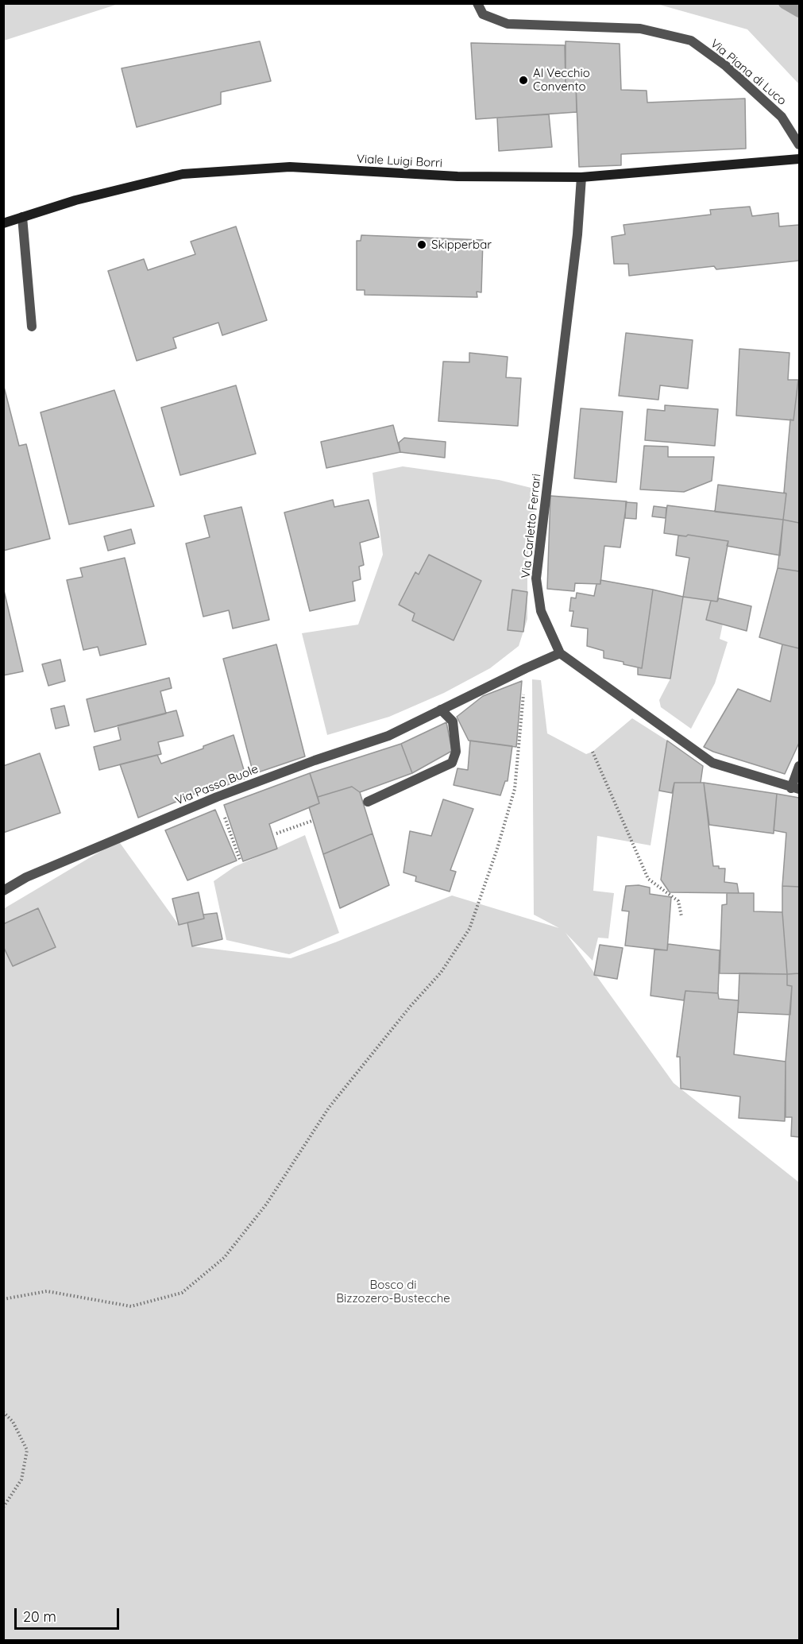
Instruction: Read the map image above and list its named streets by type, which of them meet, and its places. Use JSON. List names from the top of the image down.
{
  "streets": {
    "main road": ["Viale Luigi Borri"],
    "street": ["Via Piana di Luco", "Via Carletto Ferrari", "Via Passo Buole"]
  },
  "crossings": [
    ["Viale Luigi Borri", "Via Carletto Ferrari"],
    ["Via Carletto Ferrari", "Via Passo Buole"]
  ],
  "parks": ["Bosco di Bizzozero-Bustecche"],
  "places": ["Al Vecchio Convento", "Skipperbar"],
  "scale_bar": "20 m"
}
